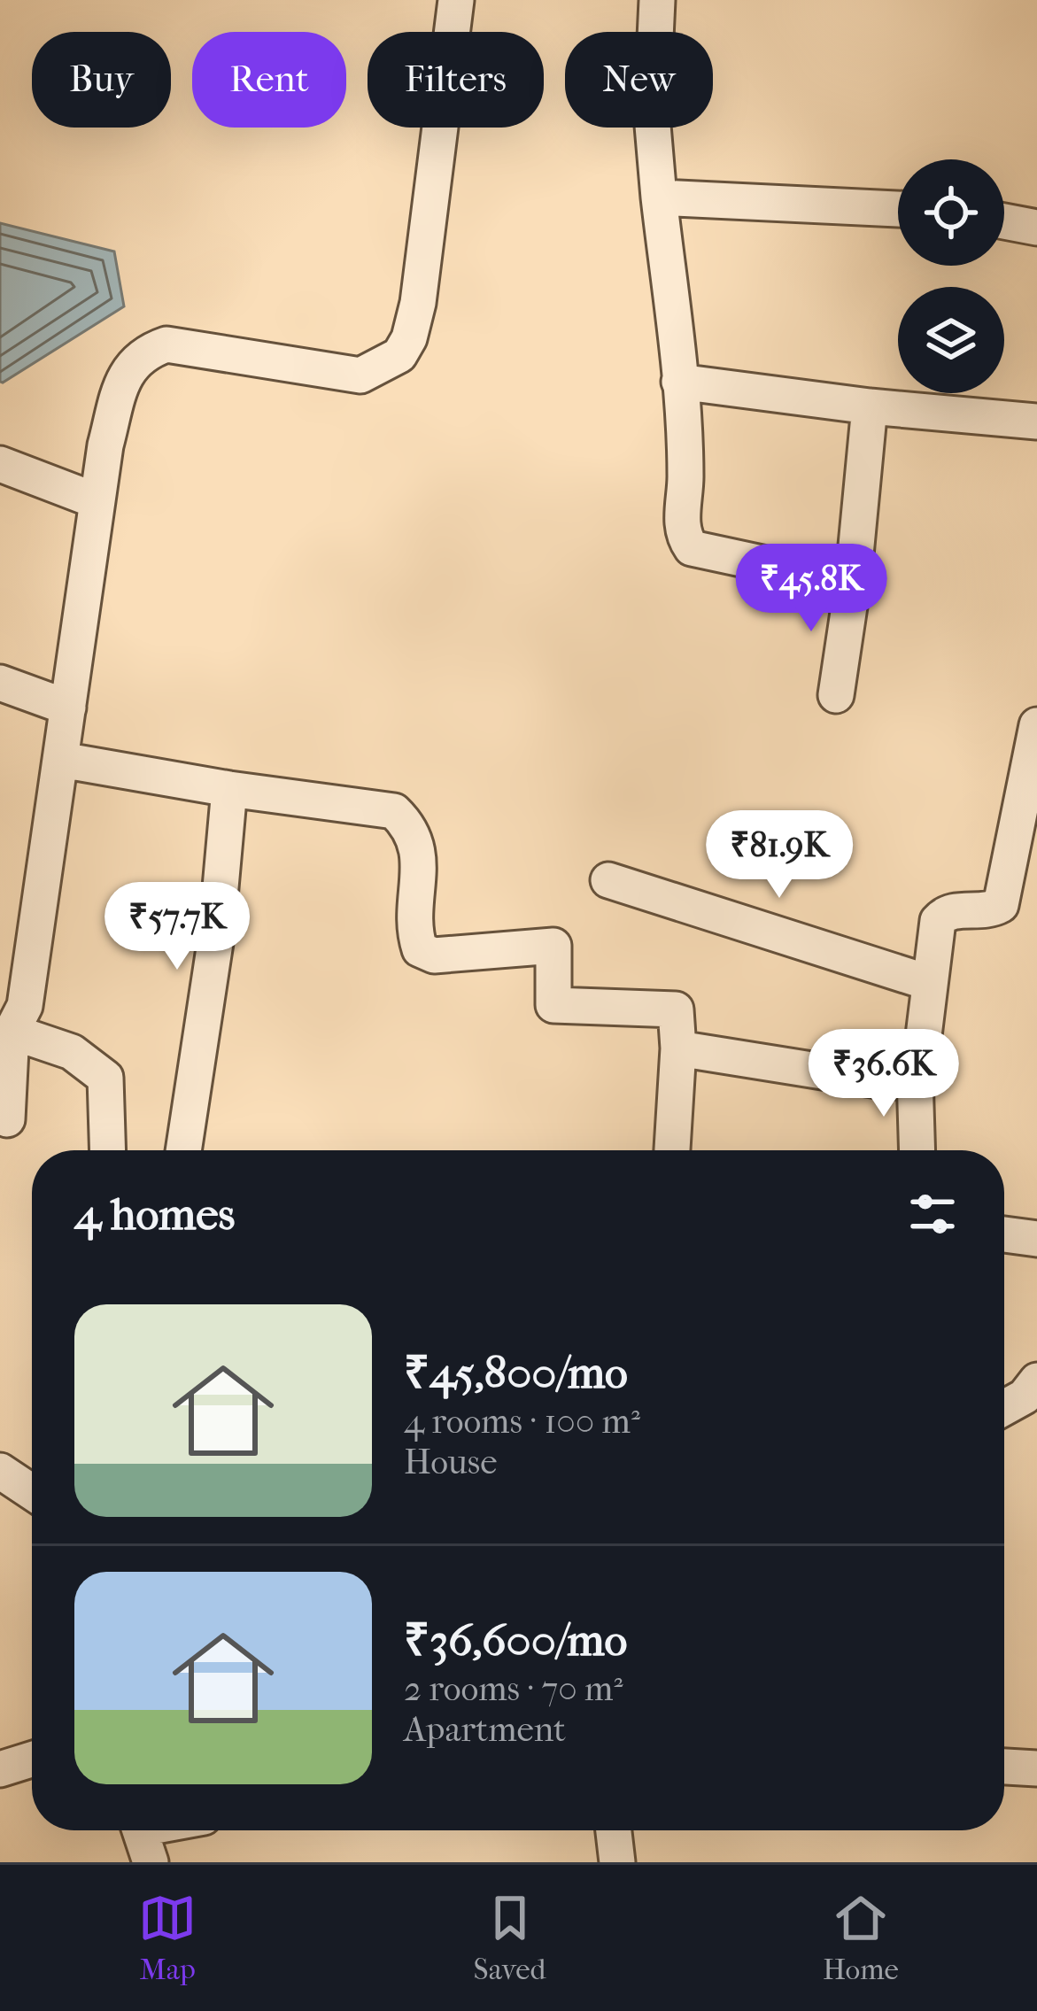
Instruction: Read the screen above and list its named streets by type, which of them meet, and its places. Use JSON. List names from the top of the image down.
{
  "page": {
    "chip": [
      "Buy",
      "Rent",
      "Filters",
      "New"
    ],
    "price": [
      "₹45.8K",
      "₹81.9K",
      "₹57.7K",
      "₹36.6K"
    ],
    "heading": "4 homes",
    "list": [
      {
        "name": "₹45,800/mo",
        "note": "4 rooms · 100 m² · House"
      },
      {
        "name": "₹36,600/mo",
        "note": "2 rooms · 70 m² · Apartment"
      }
    ],
    "tabs": ["Map", "Saved", "Home"]
  }
}
